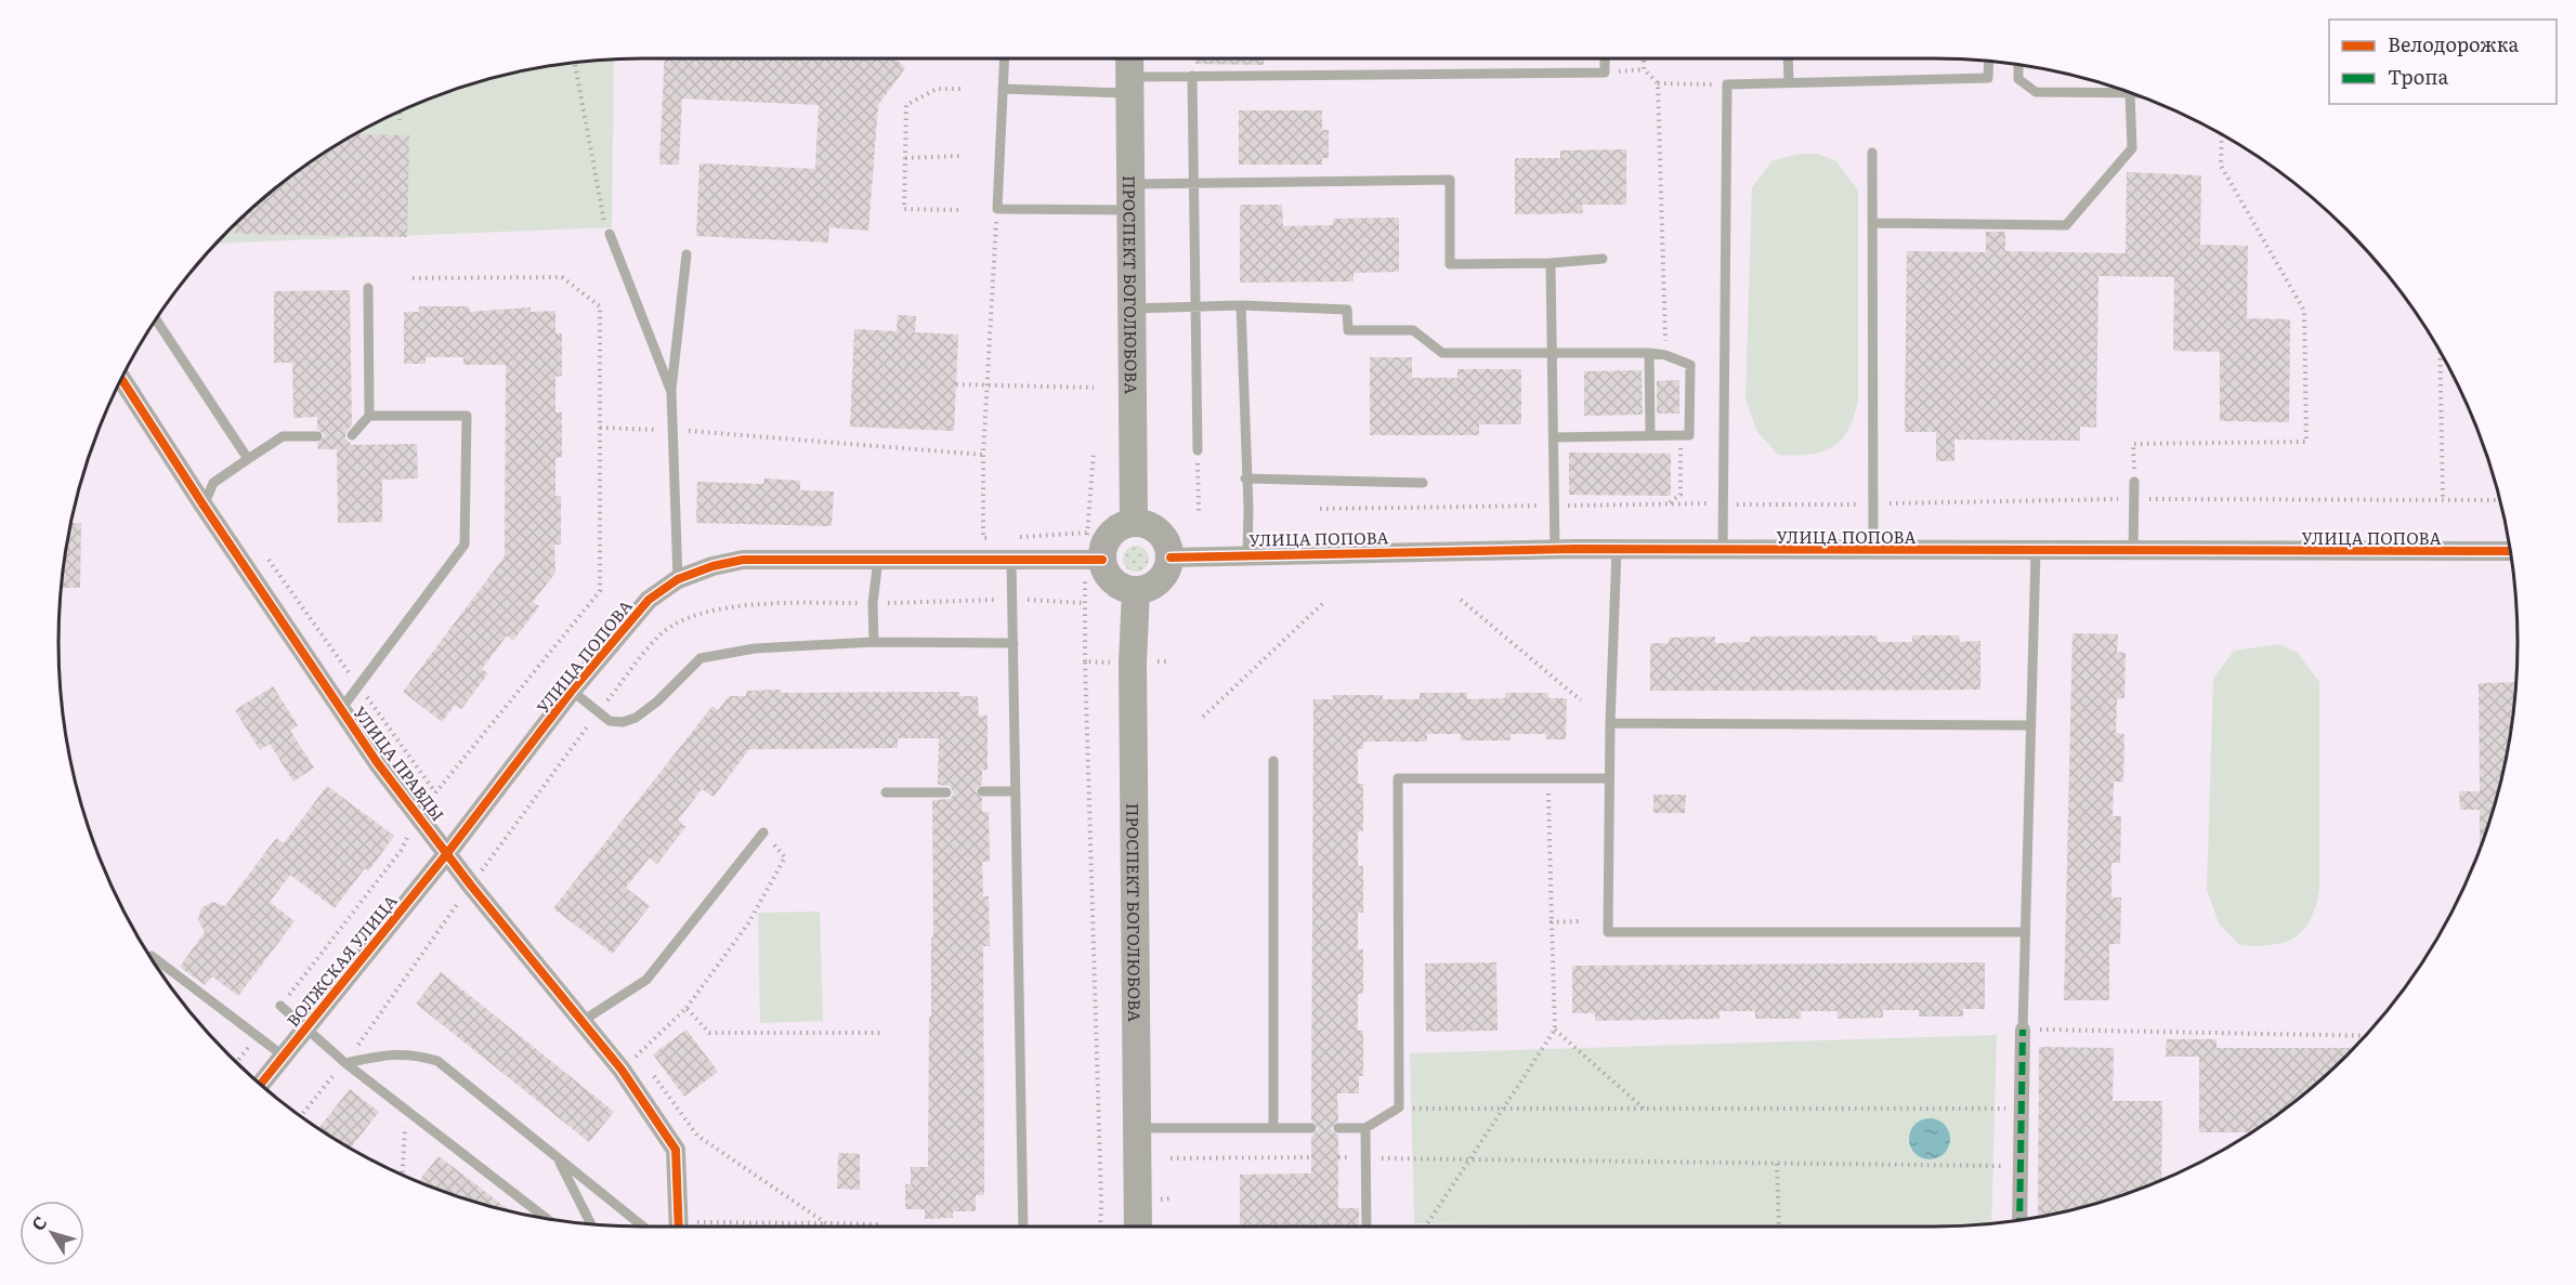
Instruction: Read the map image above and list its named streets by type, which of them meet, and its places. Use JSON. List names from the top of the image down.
{
  "streets": {
    "main road": ["ПРОСПЕКТ БОГОЛЮБОВА"],
    "street": ["УЛИЦА ПОПОВА", "УЛИЦА ПРАВДЫ", "ВОЛЖСКАЯ УЛИЦА"]
  },
  "crossings": [
    ["ПРОСПЕКТ БОГОЛЮБОВА", "УЛИЦА ПОПОВА"],
    ["УЛИЦА ПОПОВА", "УЛИЦА ПРАВДЫ"],
    ["УЛИЦА ПОПОВА", "ВОЛЖСКАЯ УЛИЦА"],
    ["УЛИЦА ПРАВДЫ", "ВОЛЖСКАЯ УЛИЦА"]
  ],
  "legend": ["Велодорожка", "Тропа"],
  "north": "top left"
}
